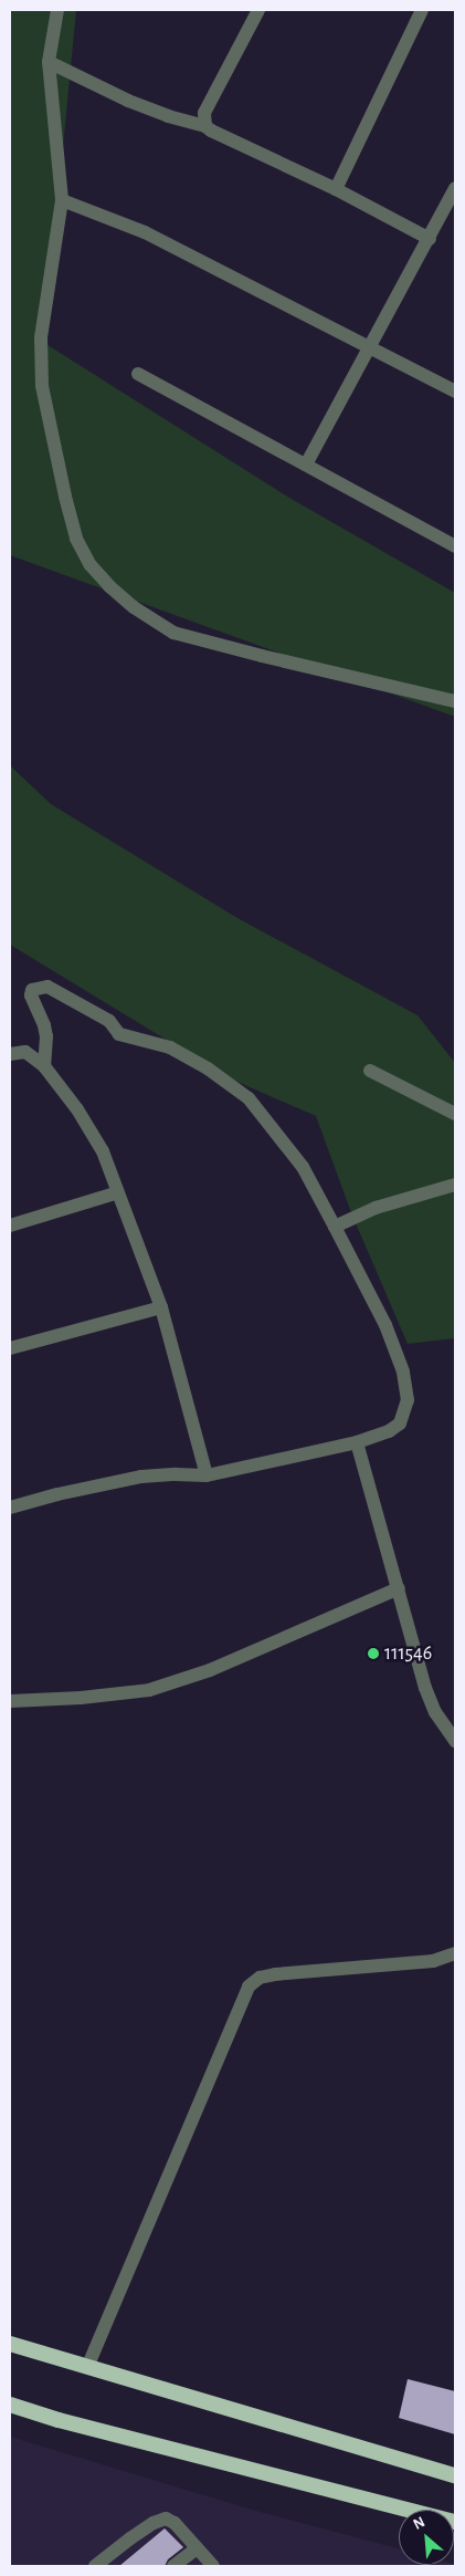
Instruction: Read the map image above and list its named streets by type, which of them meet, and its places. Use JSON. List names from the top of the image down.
{
  "places": ["111546"],
  "north": "top left"
}
